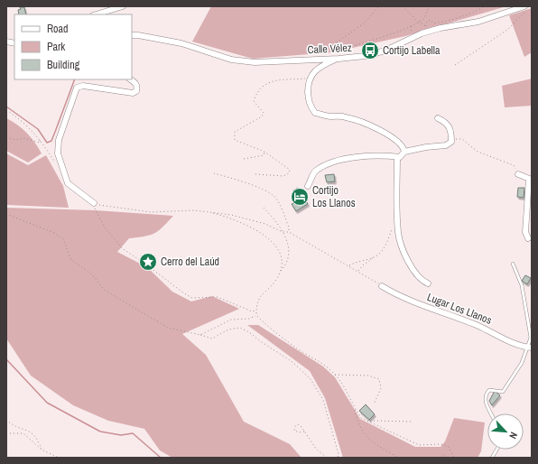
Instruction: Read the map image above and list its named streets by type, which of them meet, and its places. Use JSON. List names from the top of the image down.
{
  "streets": {
    "street": ["Calle Vélez", "Lugar Los Llanos"]
  },
  "places": {
    "bus stop": ["Cortijo Labella"],
    "hotel": ["Cortijo Los Llanos"],
    "place": ["Cerro del Laúd"]
  },
  "legend": ["Road", "Park", "Building"],
  "north": "bottom right"
}
